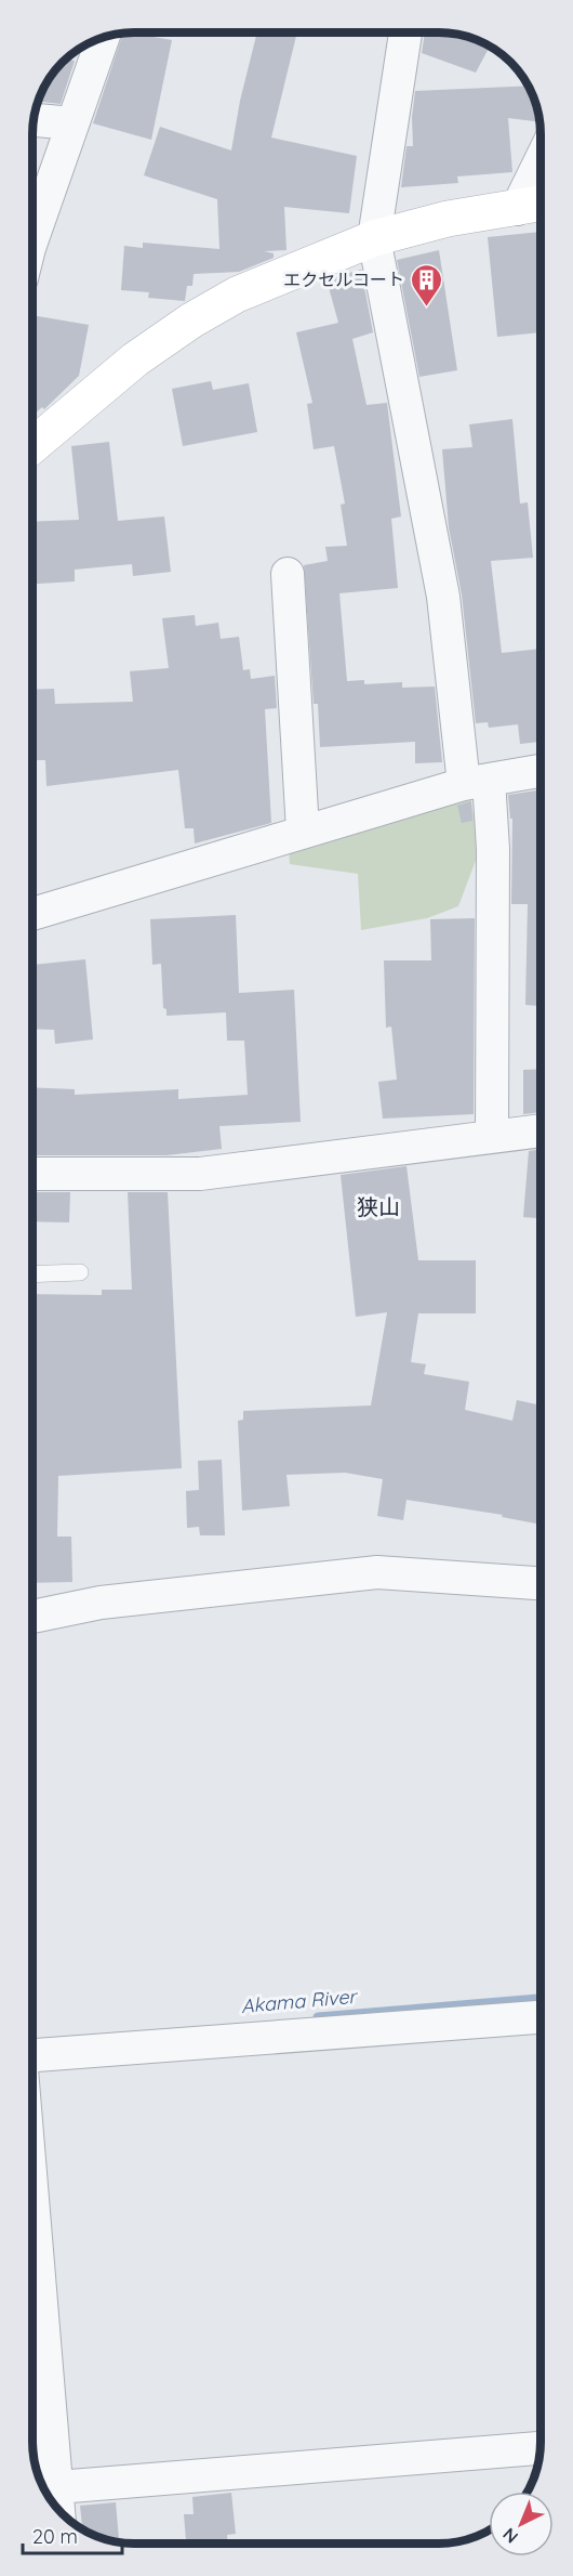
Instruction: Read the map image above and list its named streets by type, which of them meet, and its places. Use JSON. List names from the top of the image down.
{
  "districts": ["狭山"],
  "water": ["Akama River"],
  "places": {
    "building": ["エクセルコート"]
  },
  "scale_bar": "20 m",
  "north": "bottom left"
}
